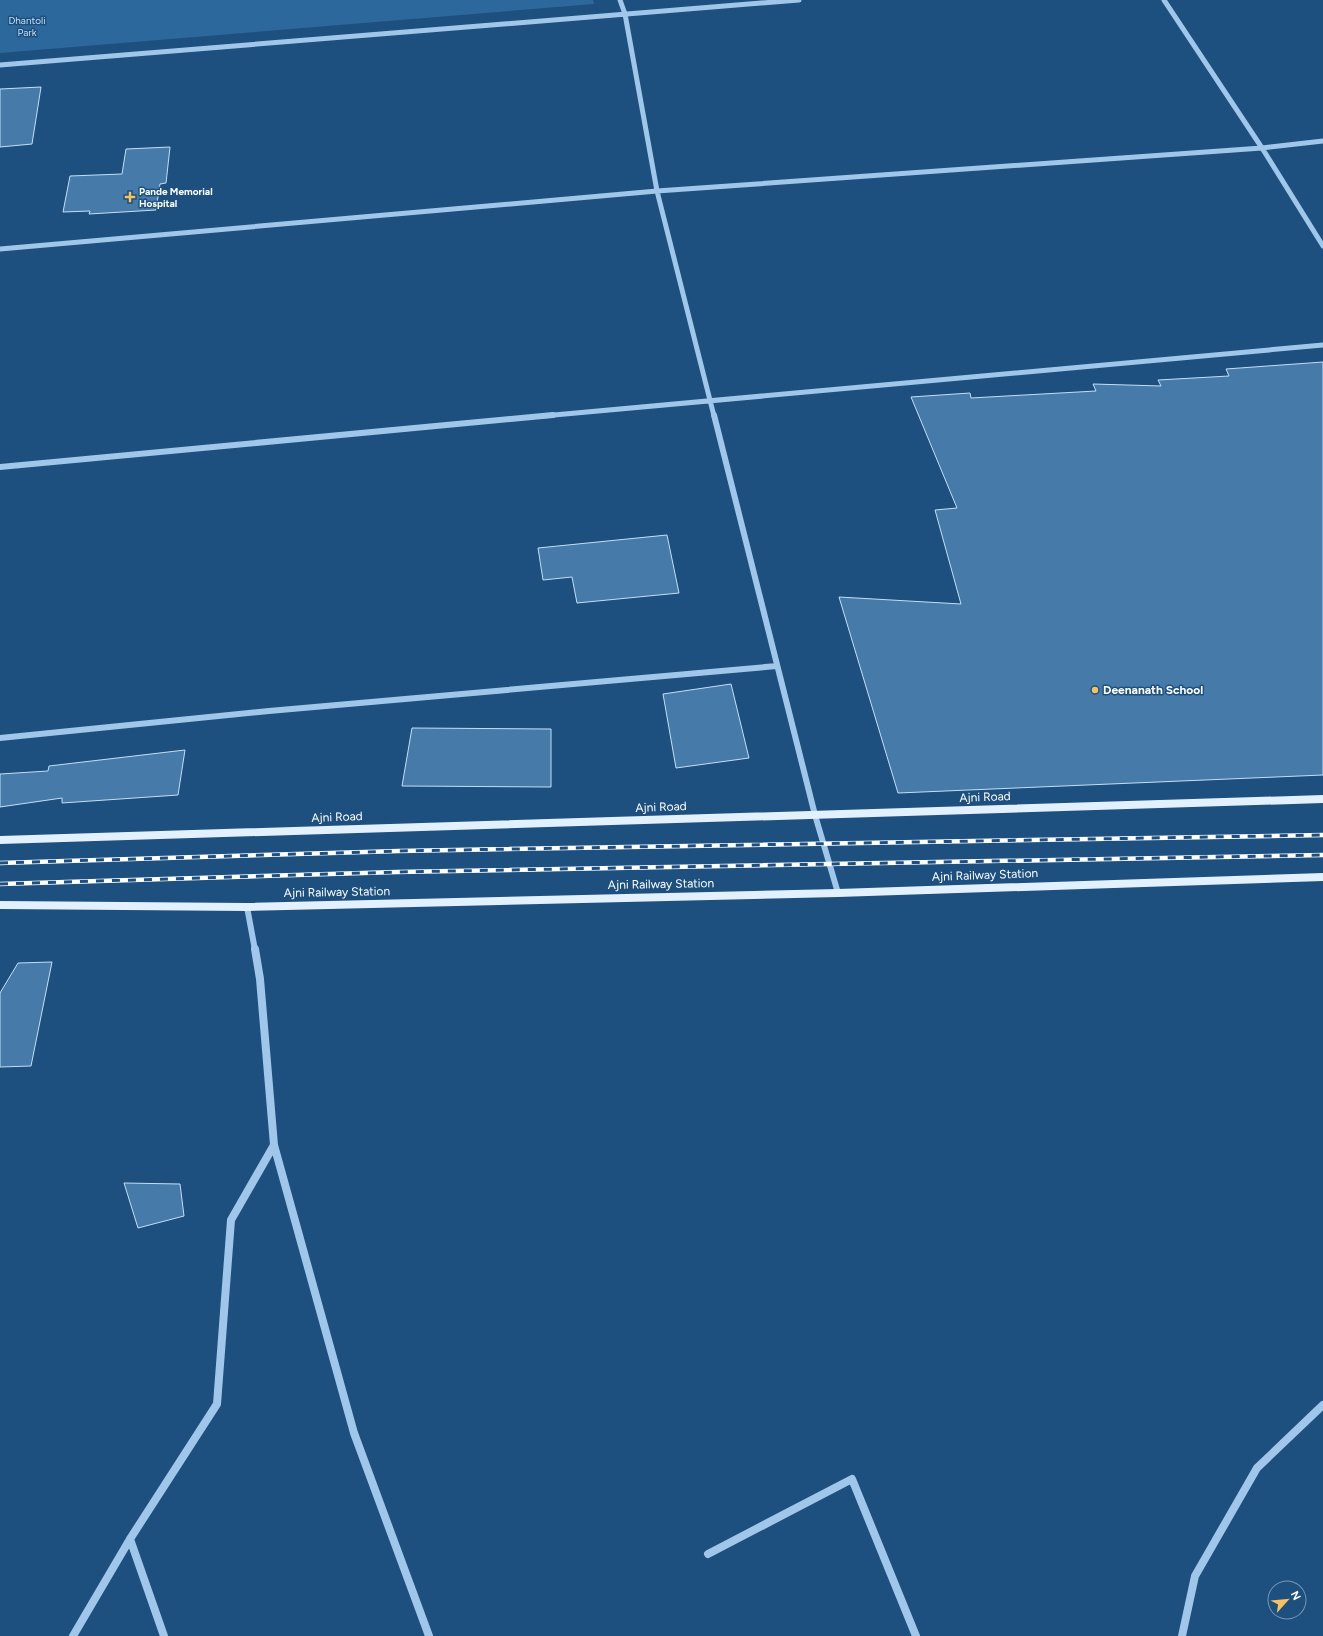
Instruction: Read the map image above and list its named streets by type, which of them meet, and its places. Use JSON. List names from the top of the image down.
{
  "streets": {
    "main road": ["Ajni Road", "Ajni Railway Station"]
  },
  "parks": ["Dhantoli Park"],
  "places": {
    "health": ["Pande Memorial Hospital"],
    "other": ["Deenanath School"]
  },
  "north": "top right"
}
